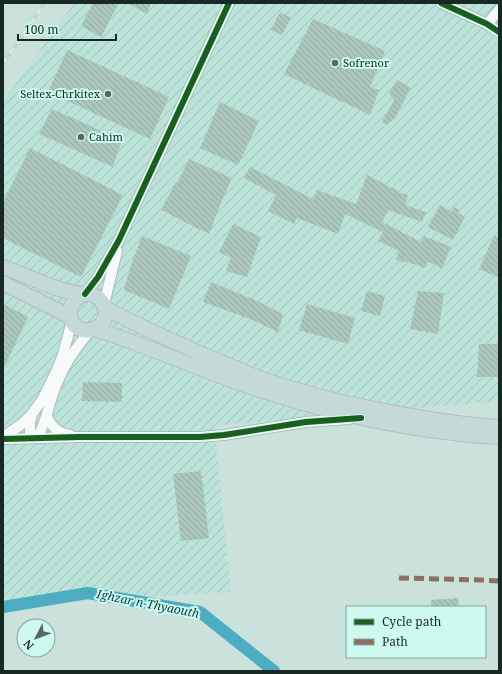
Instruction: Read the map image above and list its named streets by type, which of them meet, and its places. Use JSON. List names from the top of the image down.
{
  "water": ["Ighzar n-Thyaouth"],
  "places": ["Sofrenor", "Seltex-Chrkitex", "Cahim"],
  "legend": ["Cycle path", "Path"],
  "scale_bar": "100 m",
  "north": "bottom left"
}
